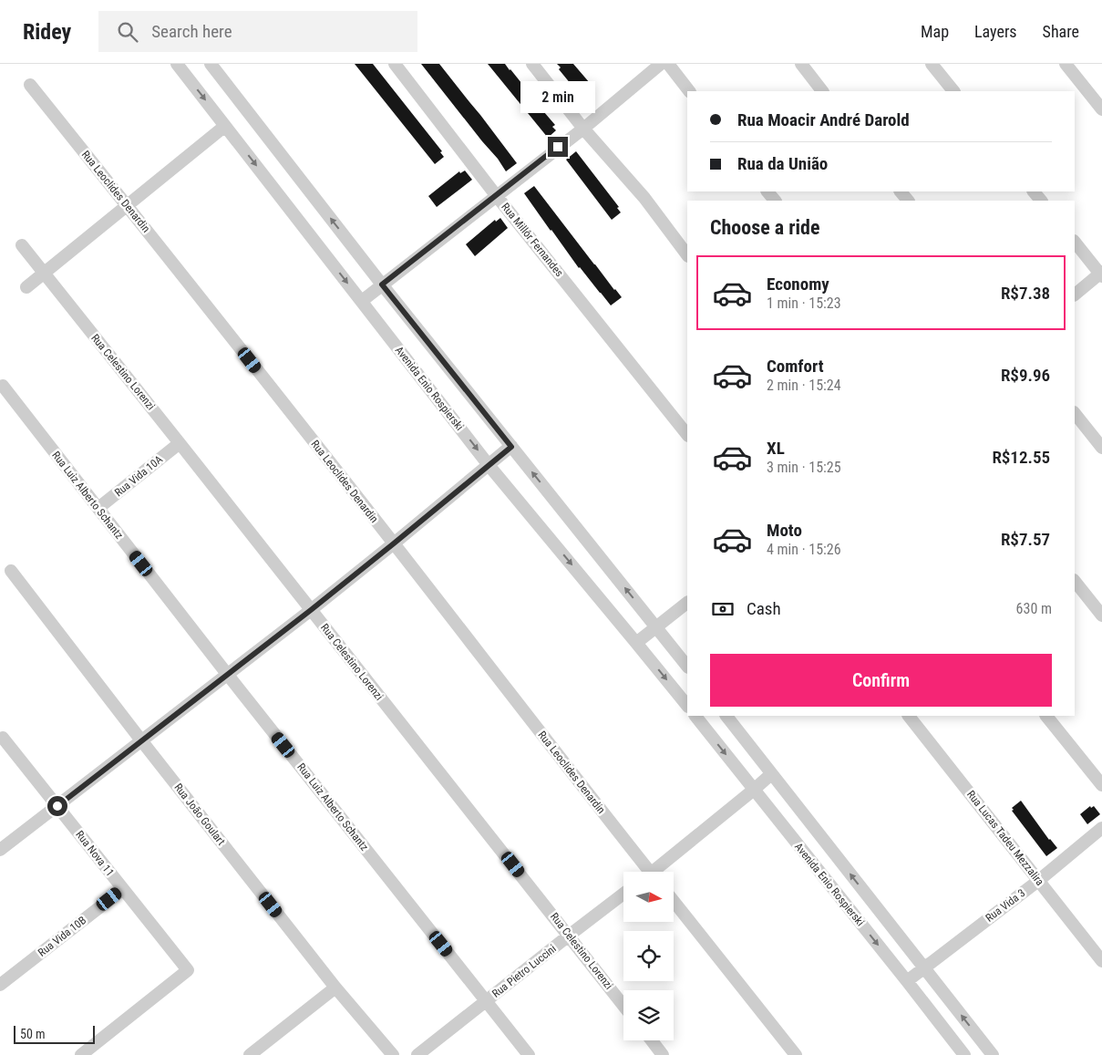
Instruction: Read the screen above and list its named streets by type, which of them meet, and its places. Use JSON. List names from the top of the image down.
{
  "streets": {
    "street": [
      "Rua Leoclides Denardin",
      "Rua Millôr Fernandes",
      "Rua Celestino Lorenzi",
      "Avenida Enio Rospierski",
      "Rua Vida 10A",
      "Rua Luiz Alberto Schantz",
      "Rua João Goulart",
      "Rua Lucas Tadeu Mezzalira",
      "Rua Nova 11",
      "Rua Vida 3",
      "Rua Vida 10B",
      "Rua Pietro Luccini"
    ]
  },
  "crossings": [
    ["Rua Celestino Lorenzi", "Rua Vida 10A"],
    ["Rua Celestino Lorenzi", "Rua Pietro Luccini"],
    ["Avenida Enio Rospierski", "Rua Vida 3"],
    ["Rua Vida 10A", "Rua Luiz Alberto Schantz"],
    ["Rua Luiz Alberto Schantz", "Rua Pietro Luccini"],
    ["Rua Lucas Tadeu Mezzalira", "Rua Vida 3"],
    ["Rua Nova 11", "Rua Vida 10B"]
  ],
  "scale_bar": "50 m",
  "north": "right",
  "page": {
    "header": "Ridey",
    "search": "Search here",
    "nav": ["Map", "Layers", "Share"],
    "bubble": "2 min",
    "banner": ["Rua Moacir André Darold", "Rua da União"],
    "heading": "Choose a ride",
    "list": [
      {
        "name": "Economy",
        "note": "1 min · 15:23",
        "value": "R$7.38"
      },
      {
        "name": "Comfort",
        "note": "2 min · 15:24",
        "value": "R$9.96"
      },
      {
        "name": "XL",
        "note": "3 min · 15:25",
        "value": "R$12.55"
      },
      {
        "name": "Moto",
        "note": "4 min · 15:26",
        "value": "R$7.57"
      }
    ],
    "pay": ["Cash", "630 m"],
    "buttons": "Confirm",
    "scale": "50 m"
  }
}
